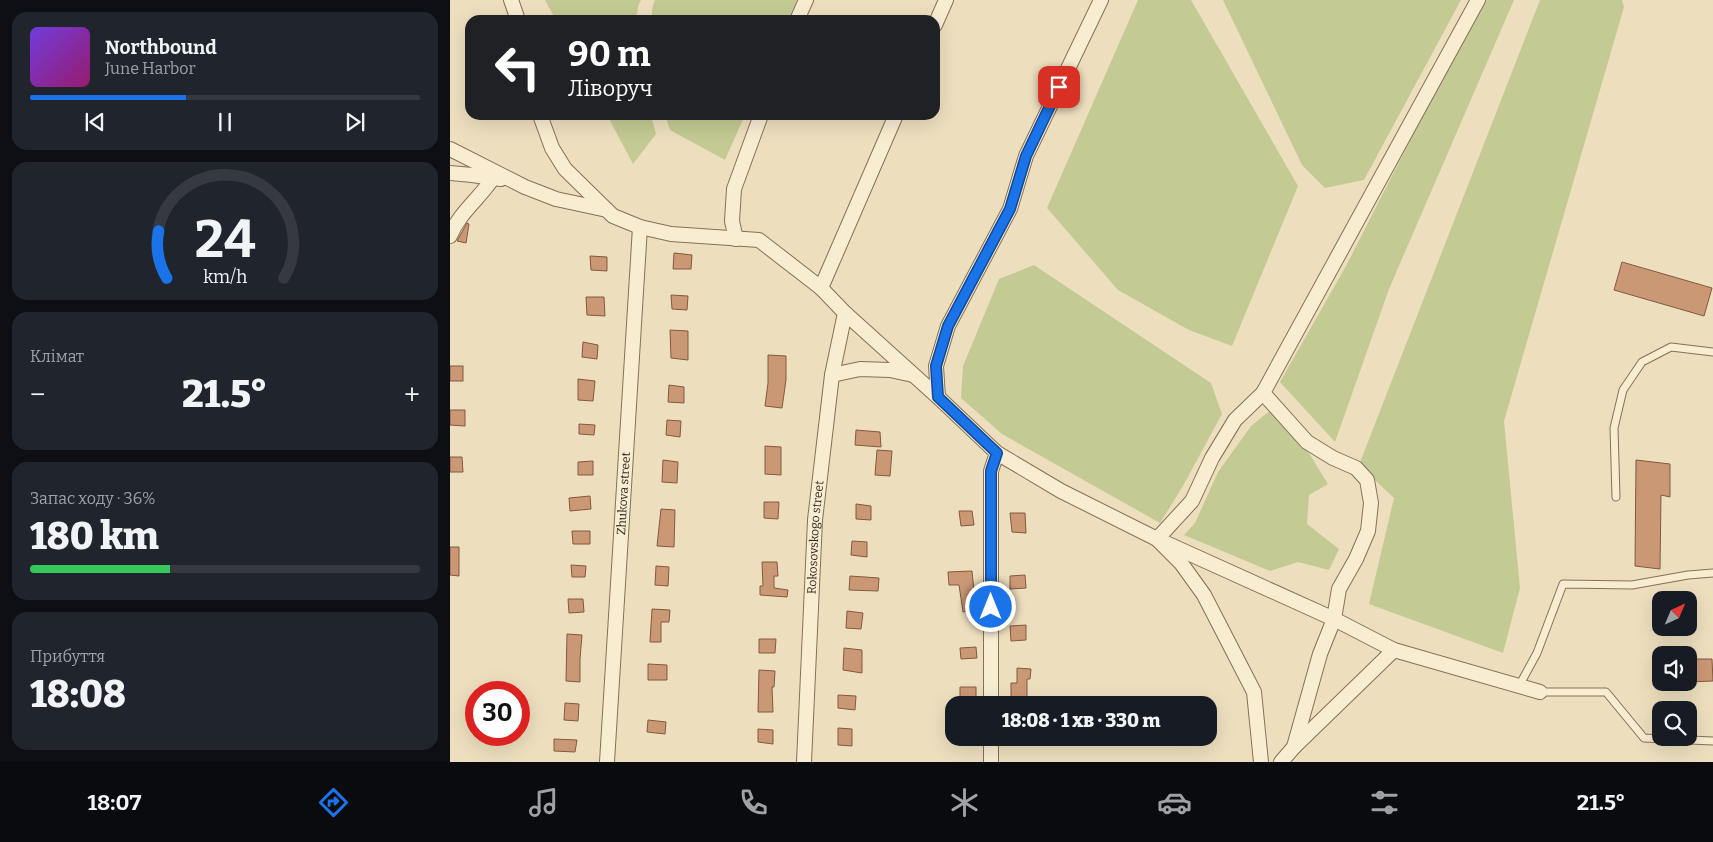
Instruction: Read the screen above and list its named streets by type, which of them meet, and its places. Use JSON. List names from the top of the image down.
{
  "streets": {
    "street": ["Zhukova street", "Rokosovskogo street"]
  },
  "north": "top right",
  "page": {
    "turn": ["90 m", "Ліворуч"],
    "song": ["Northbound", "June Harbor"],
    "tile": [
      "Клімат",
      ["Запас ходу · 36%", "180 km"],
      ["Прибуття", "18:08"]
    ],
    "heat": ["−", "21.5°", "+"],
    "limit": "30",
    "trip": "18:08 · 1 хв · 330 m",
    "tabs": ["18:07", "21.5°"],
    "gauge": ["24", "km/h"]
  }
}
